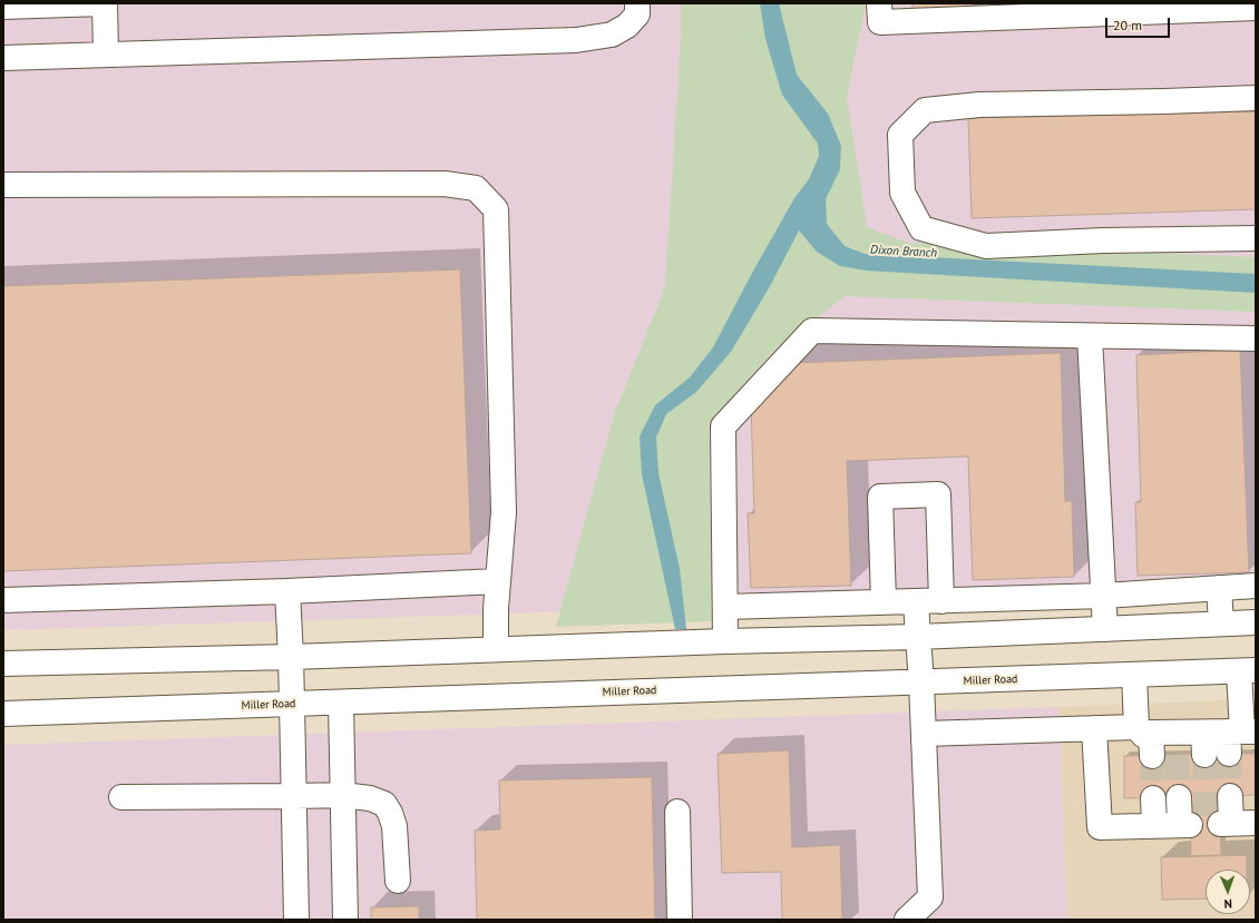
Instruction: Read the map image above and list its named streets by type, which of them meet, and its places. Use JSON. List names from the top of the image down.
{
  "streets": {
    "main road": ["Miller Road"]
  },
  "water": ["Dixon Branch"],
  "scale_bar": "20 m",
  "north": "bottom"
}
